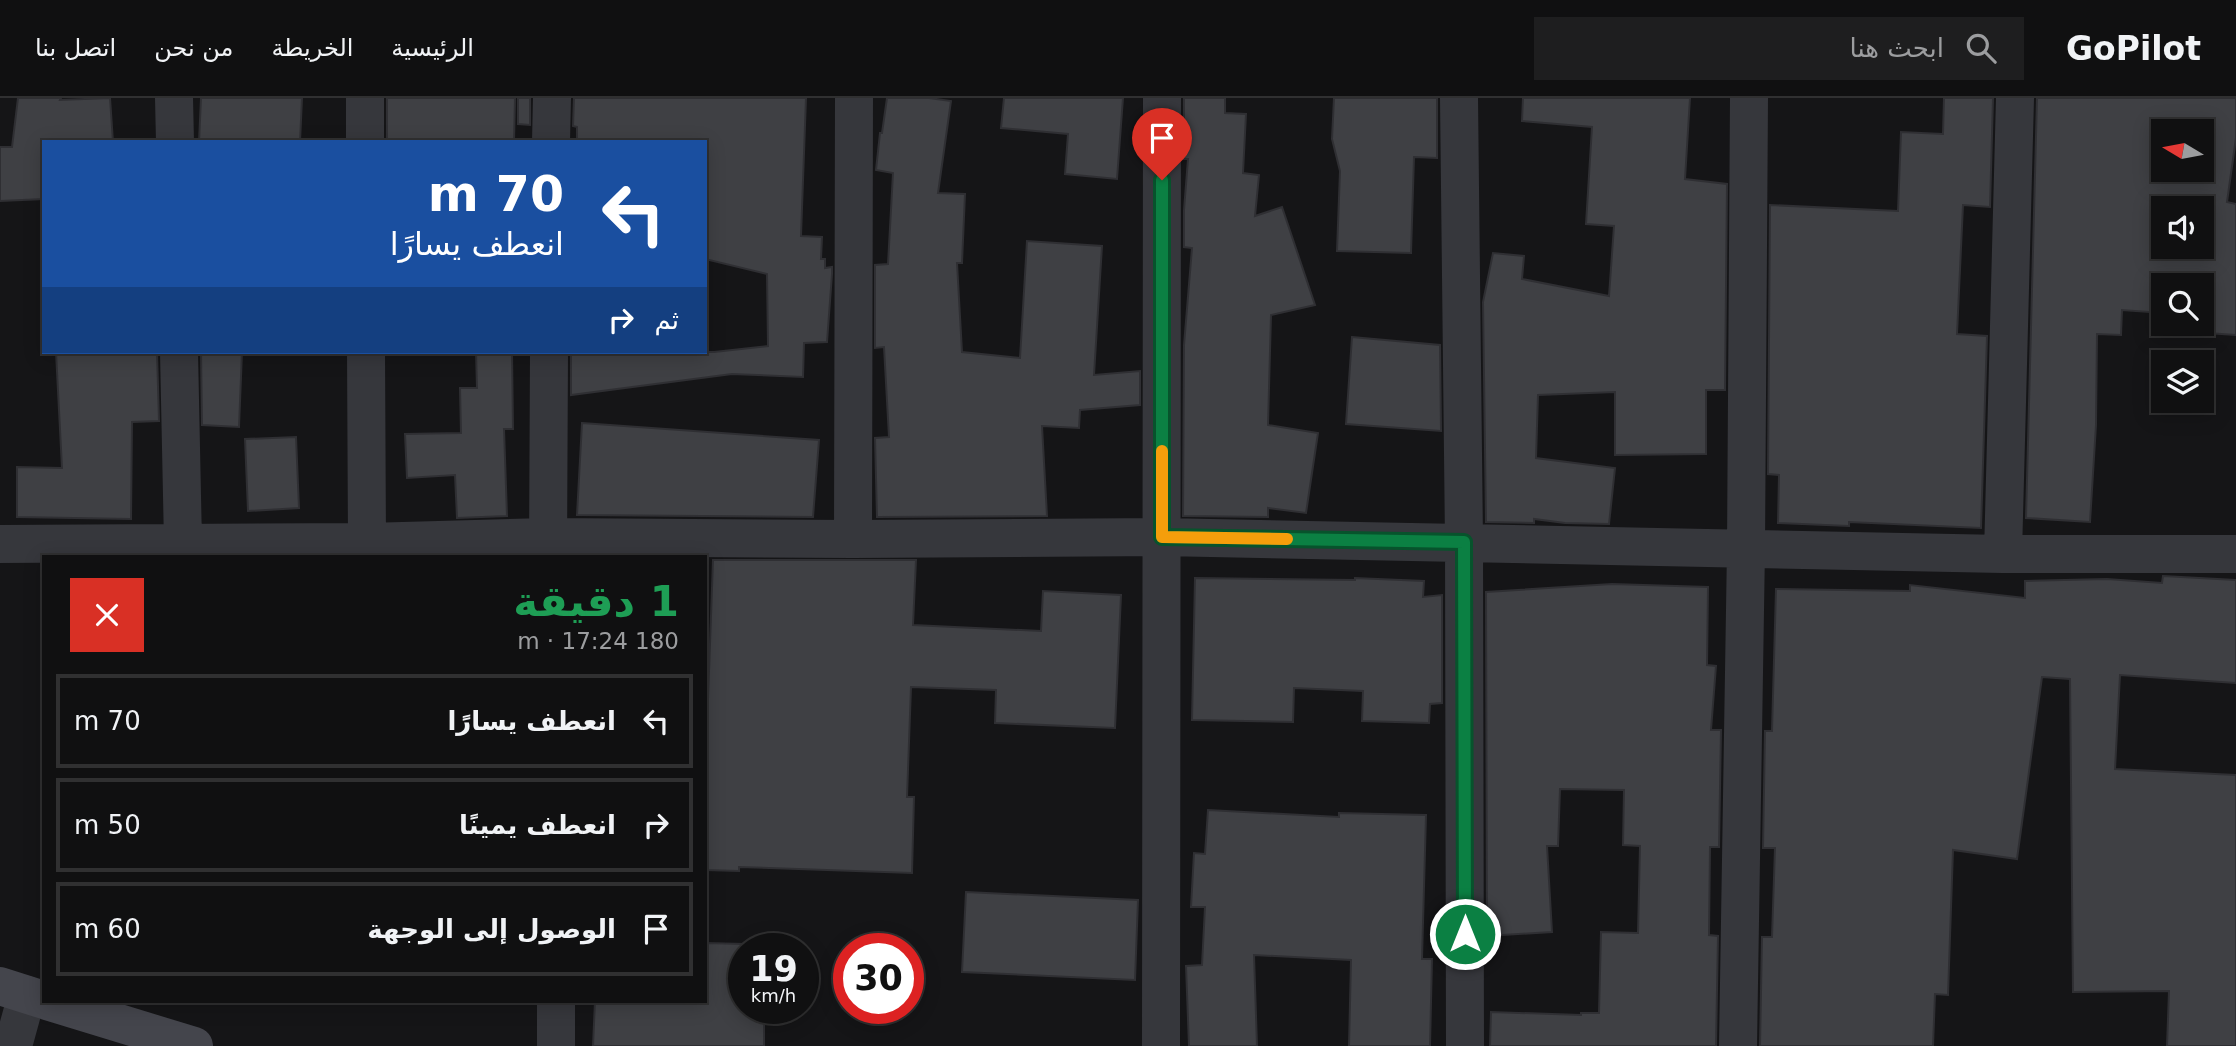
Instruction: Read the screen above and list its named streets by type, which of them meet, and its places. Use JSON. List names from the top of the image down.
{
  "north": "left",
  "page": {
    "header": "GoPilot",
    "search": "ابحث هنا",
    "nav": [
      "الرئيسية",
      "الخريطة",
      "من نحن",
      "اتصل بنا"
    ],
    "turn": ["70 m", "انعطف يسارًا"],
    "then": "ثم",
    "heading": ["1 دقيقة", "180 m · 17:24"],
    "list": [
      {
        "name": "انعطف يسارًا",
        "value": "70 m"
      },
      {
        "name": "انعطف يمينًا",
        "value": "50 m"
      },
      {
        "name": "الوصول إلى الوجهة",
        "value": "60 m"
      }
    ],
    "speed": "19 km/h",
    "limit": "30"
  }
}
